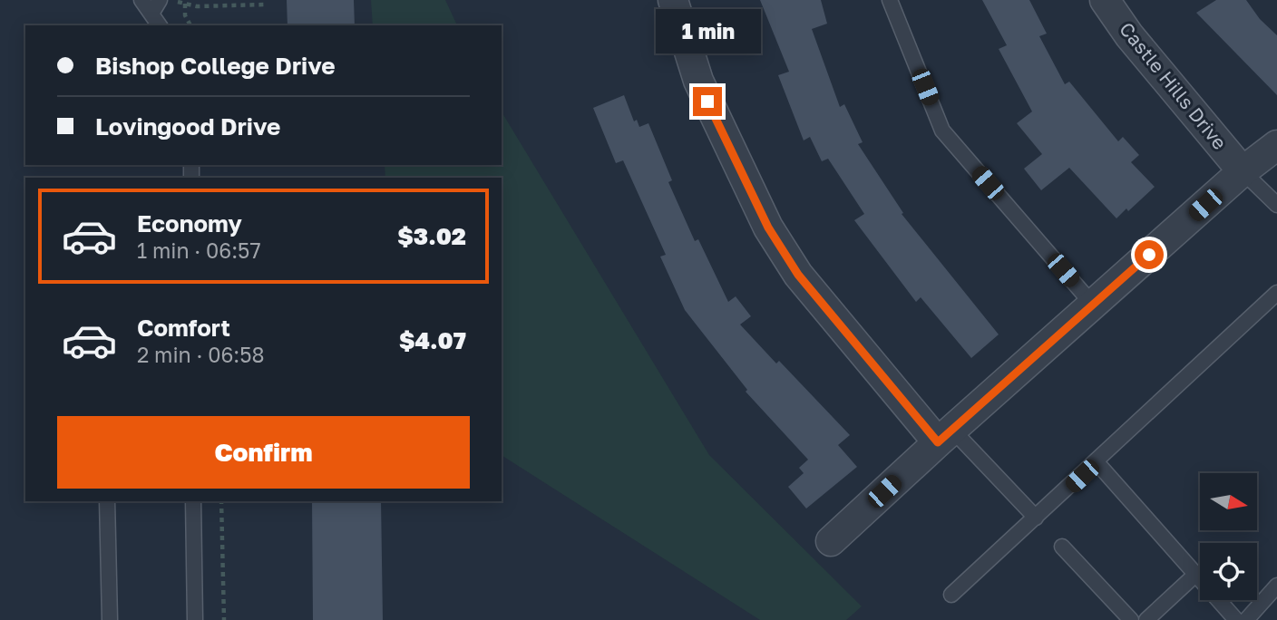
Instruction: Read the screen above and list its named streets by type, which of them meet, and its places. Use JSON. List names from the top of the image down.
{
  "streets": {
    "street": ["Castle Hills Drive"]
  },
  "north": "right",
  "page": {
    "bubble": "1 min",
    "banner": ["Bishop College Drive", "Lovingood Drive"],
    "list": [
      {
        "name": "Economy",
        "note": "1 min · 06:57",
        "value": "$3.02"
      },
      {
        "name": "Comfort",
        "note": "2 min · 06:58",
        "value": "$4.07"
      }
    ],
    "buttons": "Confirm"
  }
}
